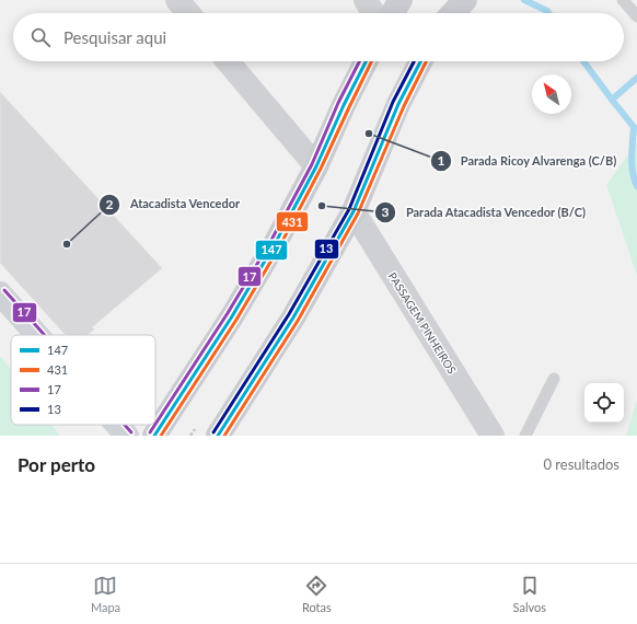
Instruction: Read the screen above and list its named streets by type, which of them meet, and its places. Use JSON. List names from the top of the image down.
{
  "streets": {
    "street": ["PASSAGEM PINHEIROS"]
  },
  "places": ["Parada Ricoy Alvarenga (C/B)", "Parada Atacadista Vencedor (B/C)", "Atacadista Vencedor"],
  "lines": [
    "transit line 147",
    "transit line 431",
    "transit line 17",
    "transit line 13"
  ],
  "legend": [
    "147",
    "431",
    "17",
    "13"
  ],
  "north": "top left",
  "page": {
    "search": "Pesquisar aqui",
    "heading": ["Por perto", "0 resultados"],
    "nav": ["Mapa", "Rotas", "Salvos"]
  }
}
